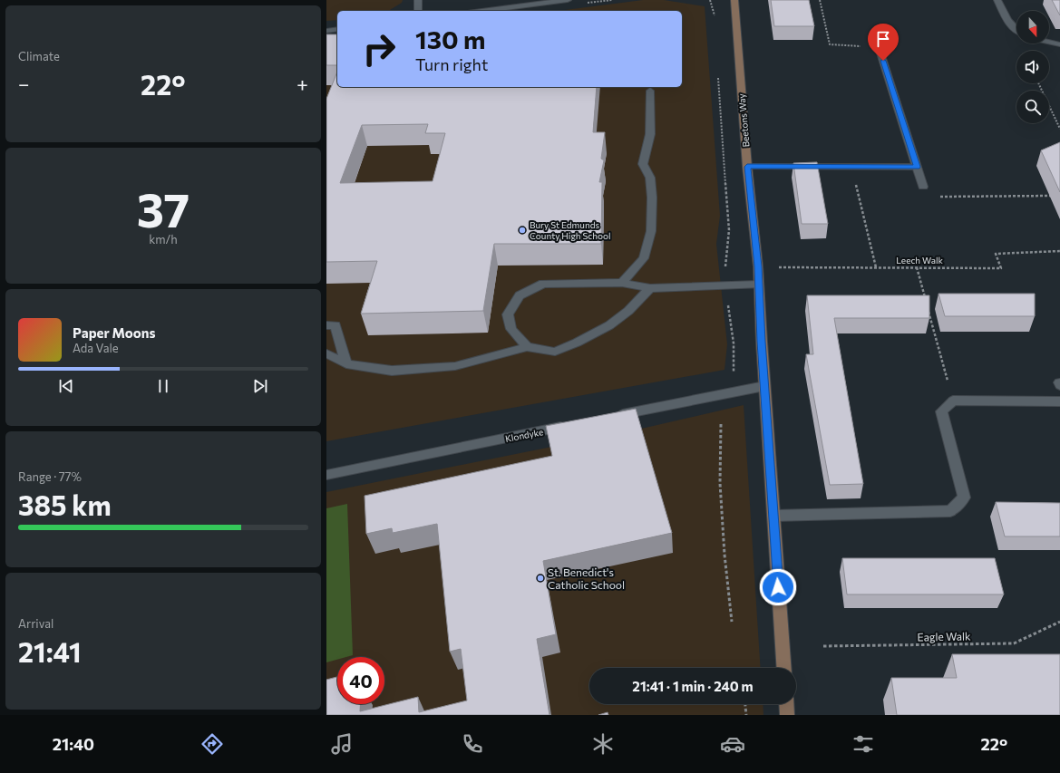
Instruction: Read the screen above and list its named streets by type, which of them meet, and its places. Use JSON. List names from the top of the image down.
{
  "streets": {
    "street": ["Beetons Way", "Klondyke"],
    "path": ["Leech Walk", "Eagle Walk"]
  },
  "crossings": [
    ["Beetons Way", "Leech Walk"]
  ],
  "places": ["Bury St Edmunds County High School", "St. Benedict's Catholic School"],
  "north": "bottom",
  "page": {
    "tile": [
      "Climate",
      ["37", "km/h"],
      ["Range · 77%", "385 km"],
      ["Arrival", "21:41"]
    ],
    "turn": ["130 m", "Turn right"],
    "heat": ["−", "22°", "+"],
    "song": ["Paper Moons", "Ada Vale"],
    "limit": "40",
    "trip": "21:41 · 1 min · 240 m",
    "tabs": ["21:40", "22°"]
  }
}
